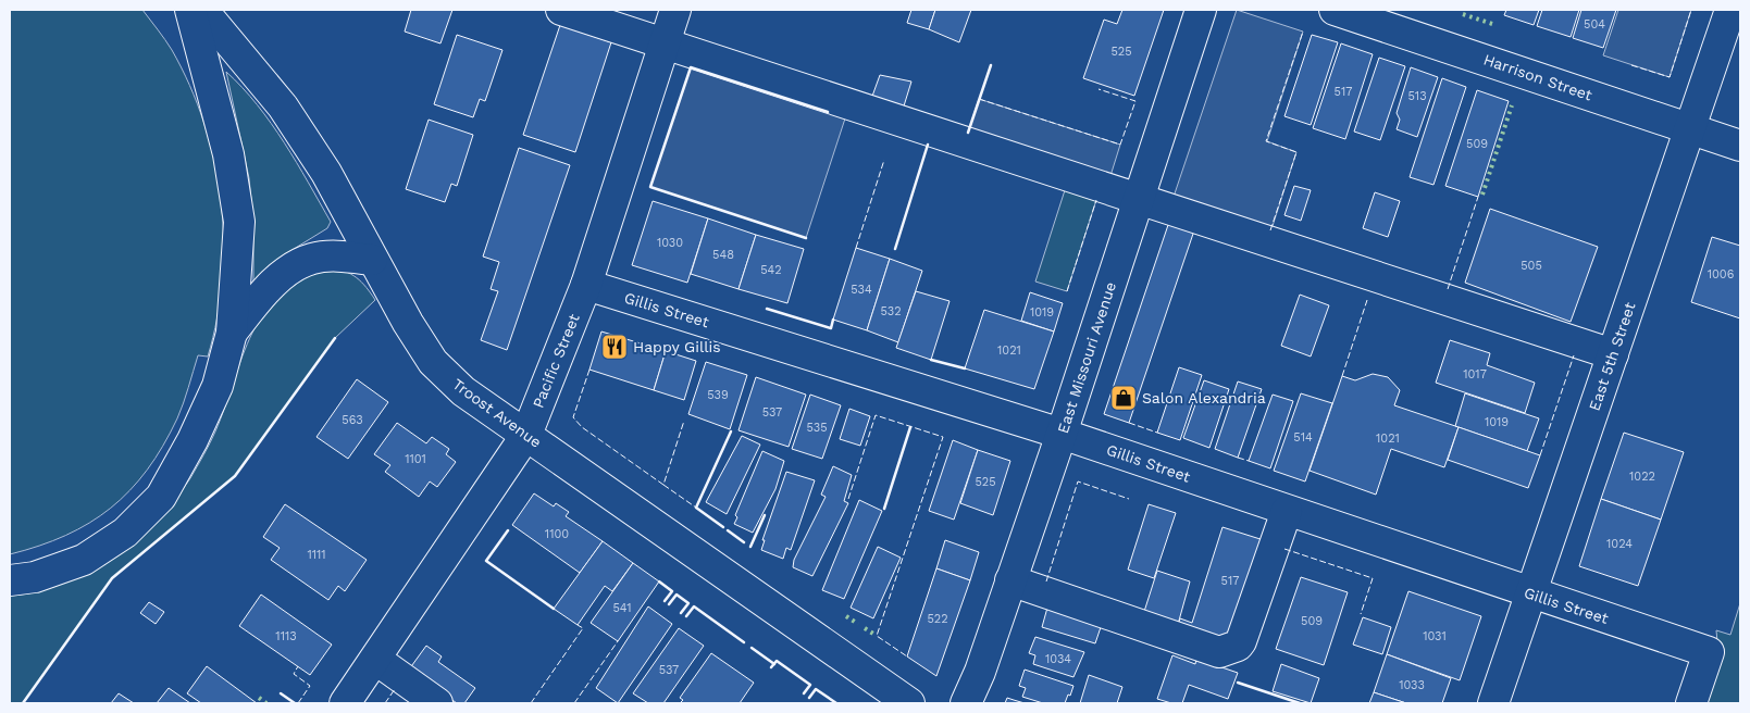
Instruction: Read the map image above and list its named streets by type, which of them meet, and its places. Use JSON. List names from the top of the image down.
{
  "streets": {
    "main road": [
      "Harrison Street",
      "Gillis Street",
      "East 5th Street",
      "East Missouri Avenue",
      "Pacific Street",
      "Troost Avenue"
    ]
  },
  "crossings": [
    ["Harrison Street", "East 5th Street"],
    ["Gillis Street", "East 5th Street"],
    ["Gillis Street", "East Missouri Avenue"],
    ["Gillis Street", "Pacific Street"],
    ["Pacific Street", "Troost Avenue"]
  ],
  "places": {
    "restaurant": ["Happy Gillis"],
    "shop": ["Salon Alexandria"]
  },
  "house_numbers": [
    "504",
    "525",
    "517",
    "513",
    "509",
    "1030",
    "548",
    "505",
    "542",
    "1006",
    "534",
    "532",
    "1019",
    "1021",
    "1017",
    "539",
    "537",
    "563",
    "1019",
    "535",
    "514",
    "1021",
    "1101",
    "1022",
    "525",
    "1100",
    "1024",
    "1111",
    "517",
    "541",
    "522",
    "509",
    "1113",
    "1031",
    "1034",
    "537",
    "1033"
  ]
}
